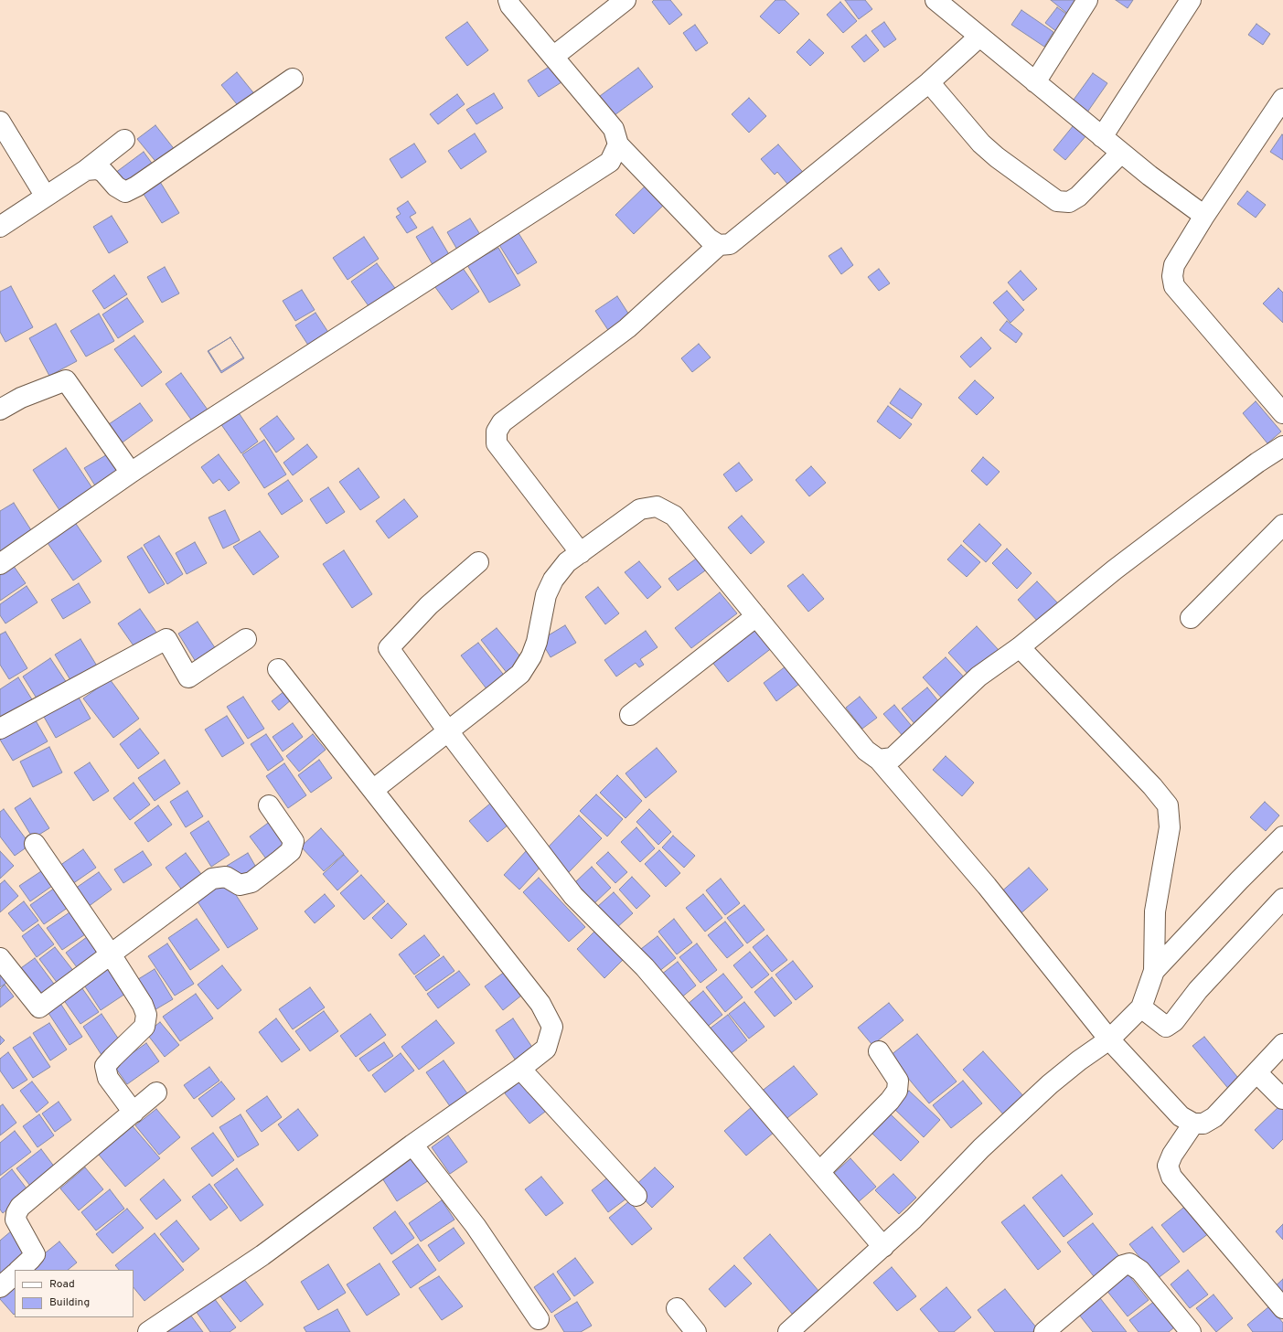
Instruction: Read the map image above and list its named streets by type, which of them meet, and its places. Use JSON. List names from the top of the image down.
{
  "legend": ["Road", "Building"]
}
